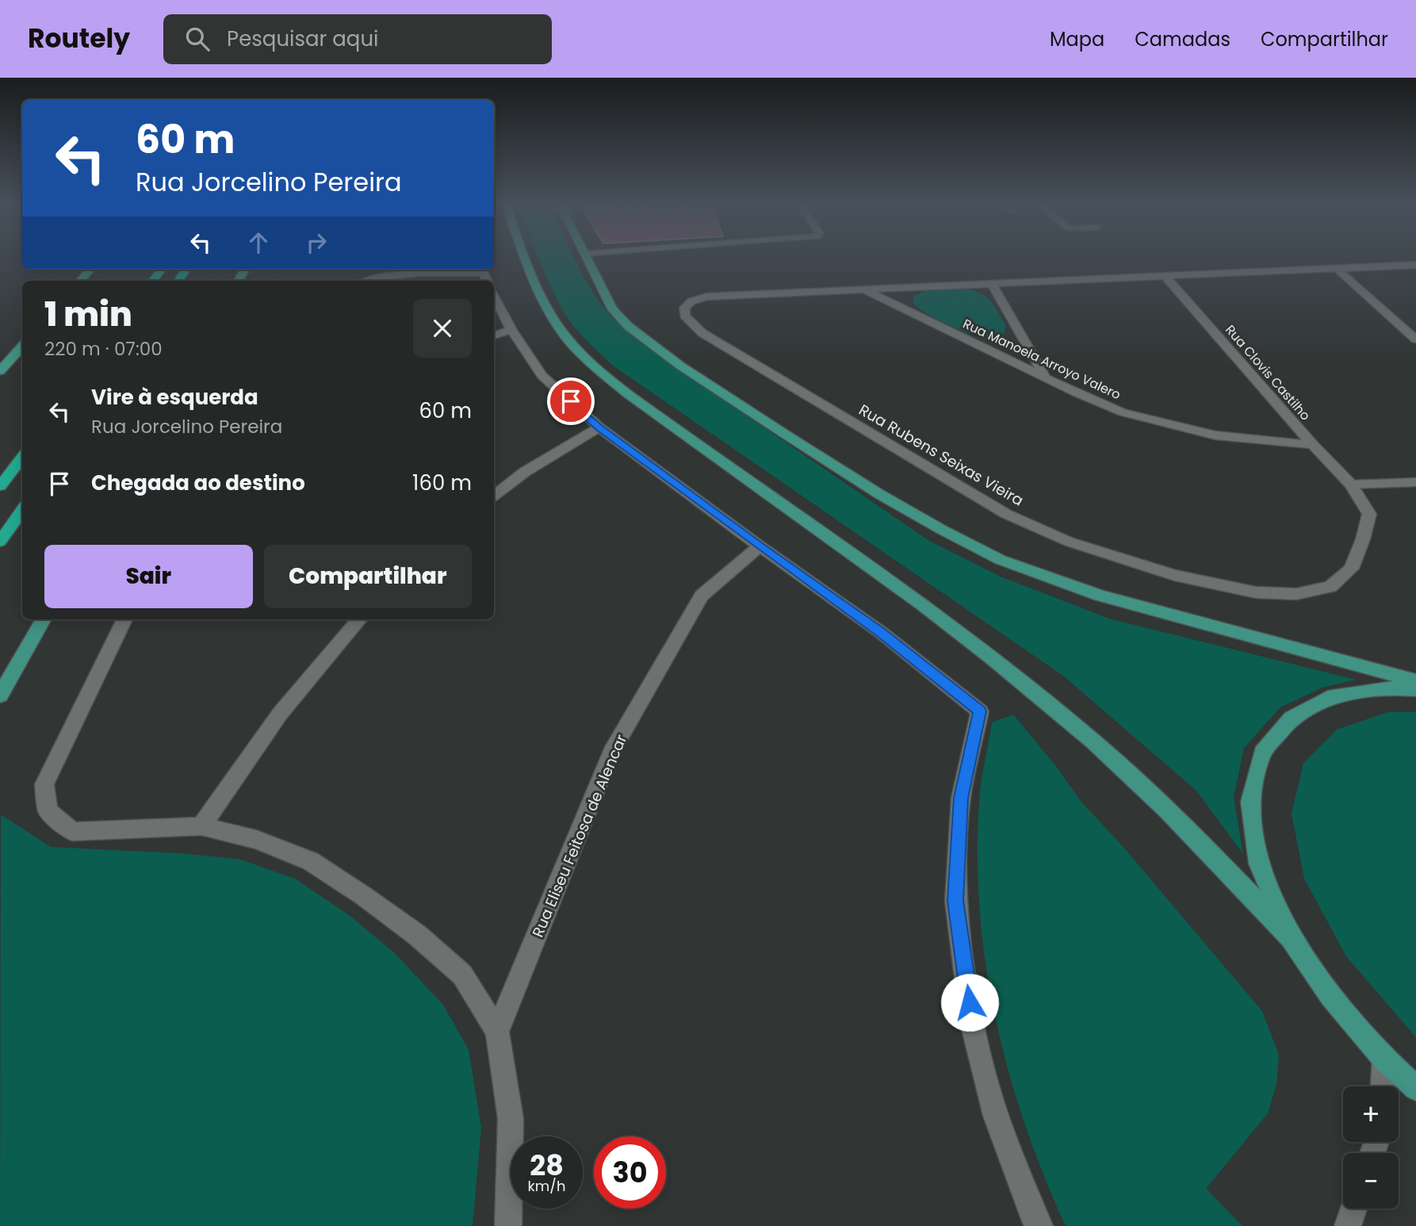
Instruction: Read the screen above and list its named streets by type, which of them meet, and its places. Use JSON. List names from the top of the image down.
{
  "streets": {
    "street": [
      "Rua Manoela Arroyo Valero",
      "Rua Clovis Castilho",
      "Rua Rubens Seixas Vieira",
      "Rua Eliseu Feitosa de Alencar"
    ]
  },
  "crossings": [
    ["Rua Manoela Arroyo Valero", "Rua Clovis Castilho"],
    ["Rua Manoela Arroyo Valero", "Rua Rubens Seixas Vieira"],
    ["Rua Clovis Castilho", "Rua Rubens Seixas Vieira"]
  ],
  "page": {
    "header": "Routely",
    "search": "Pesquisar aqui",
    "nav": ["Mapa", "Camadas", "Compartilhar"],
    "turn": ["60 m", "Rua Jorcelino Pereira"],
    "heading": ["1 min", "220 m · 07:00"],
    "list": [
      {
        "name": "Vire à esquerda",
        "note": "Rua Jorcelino Pereira",
        "value": "60 m"
      },
      {
        "name": "Chegada ao destino",
        "value": "160 m"
      }
    ],
    "buttons": ["Sair", "Compartilhar"],
    "map_buttons": ["+", "−"],
    "speed": "28 km/h",
    "limit": "30"
  }
}
